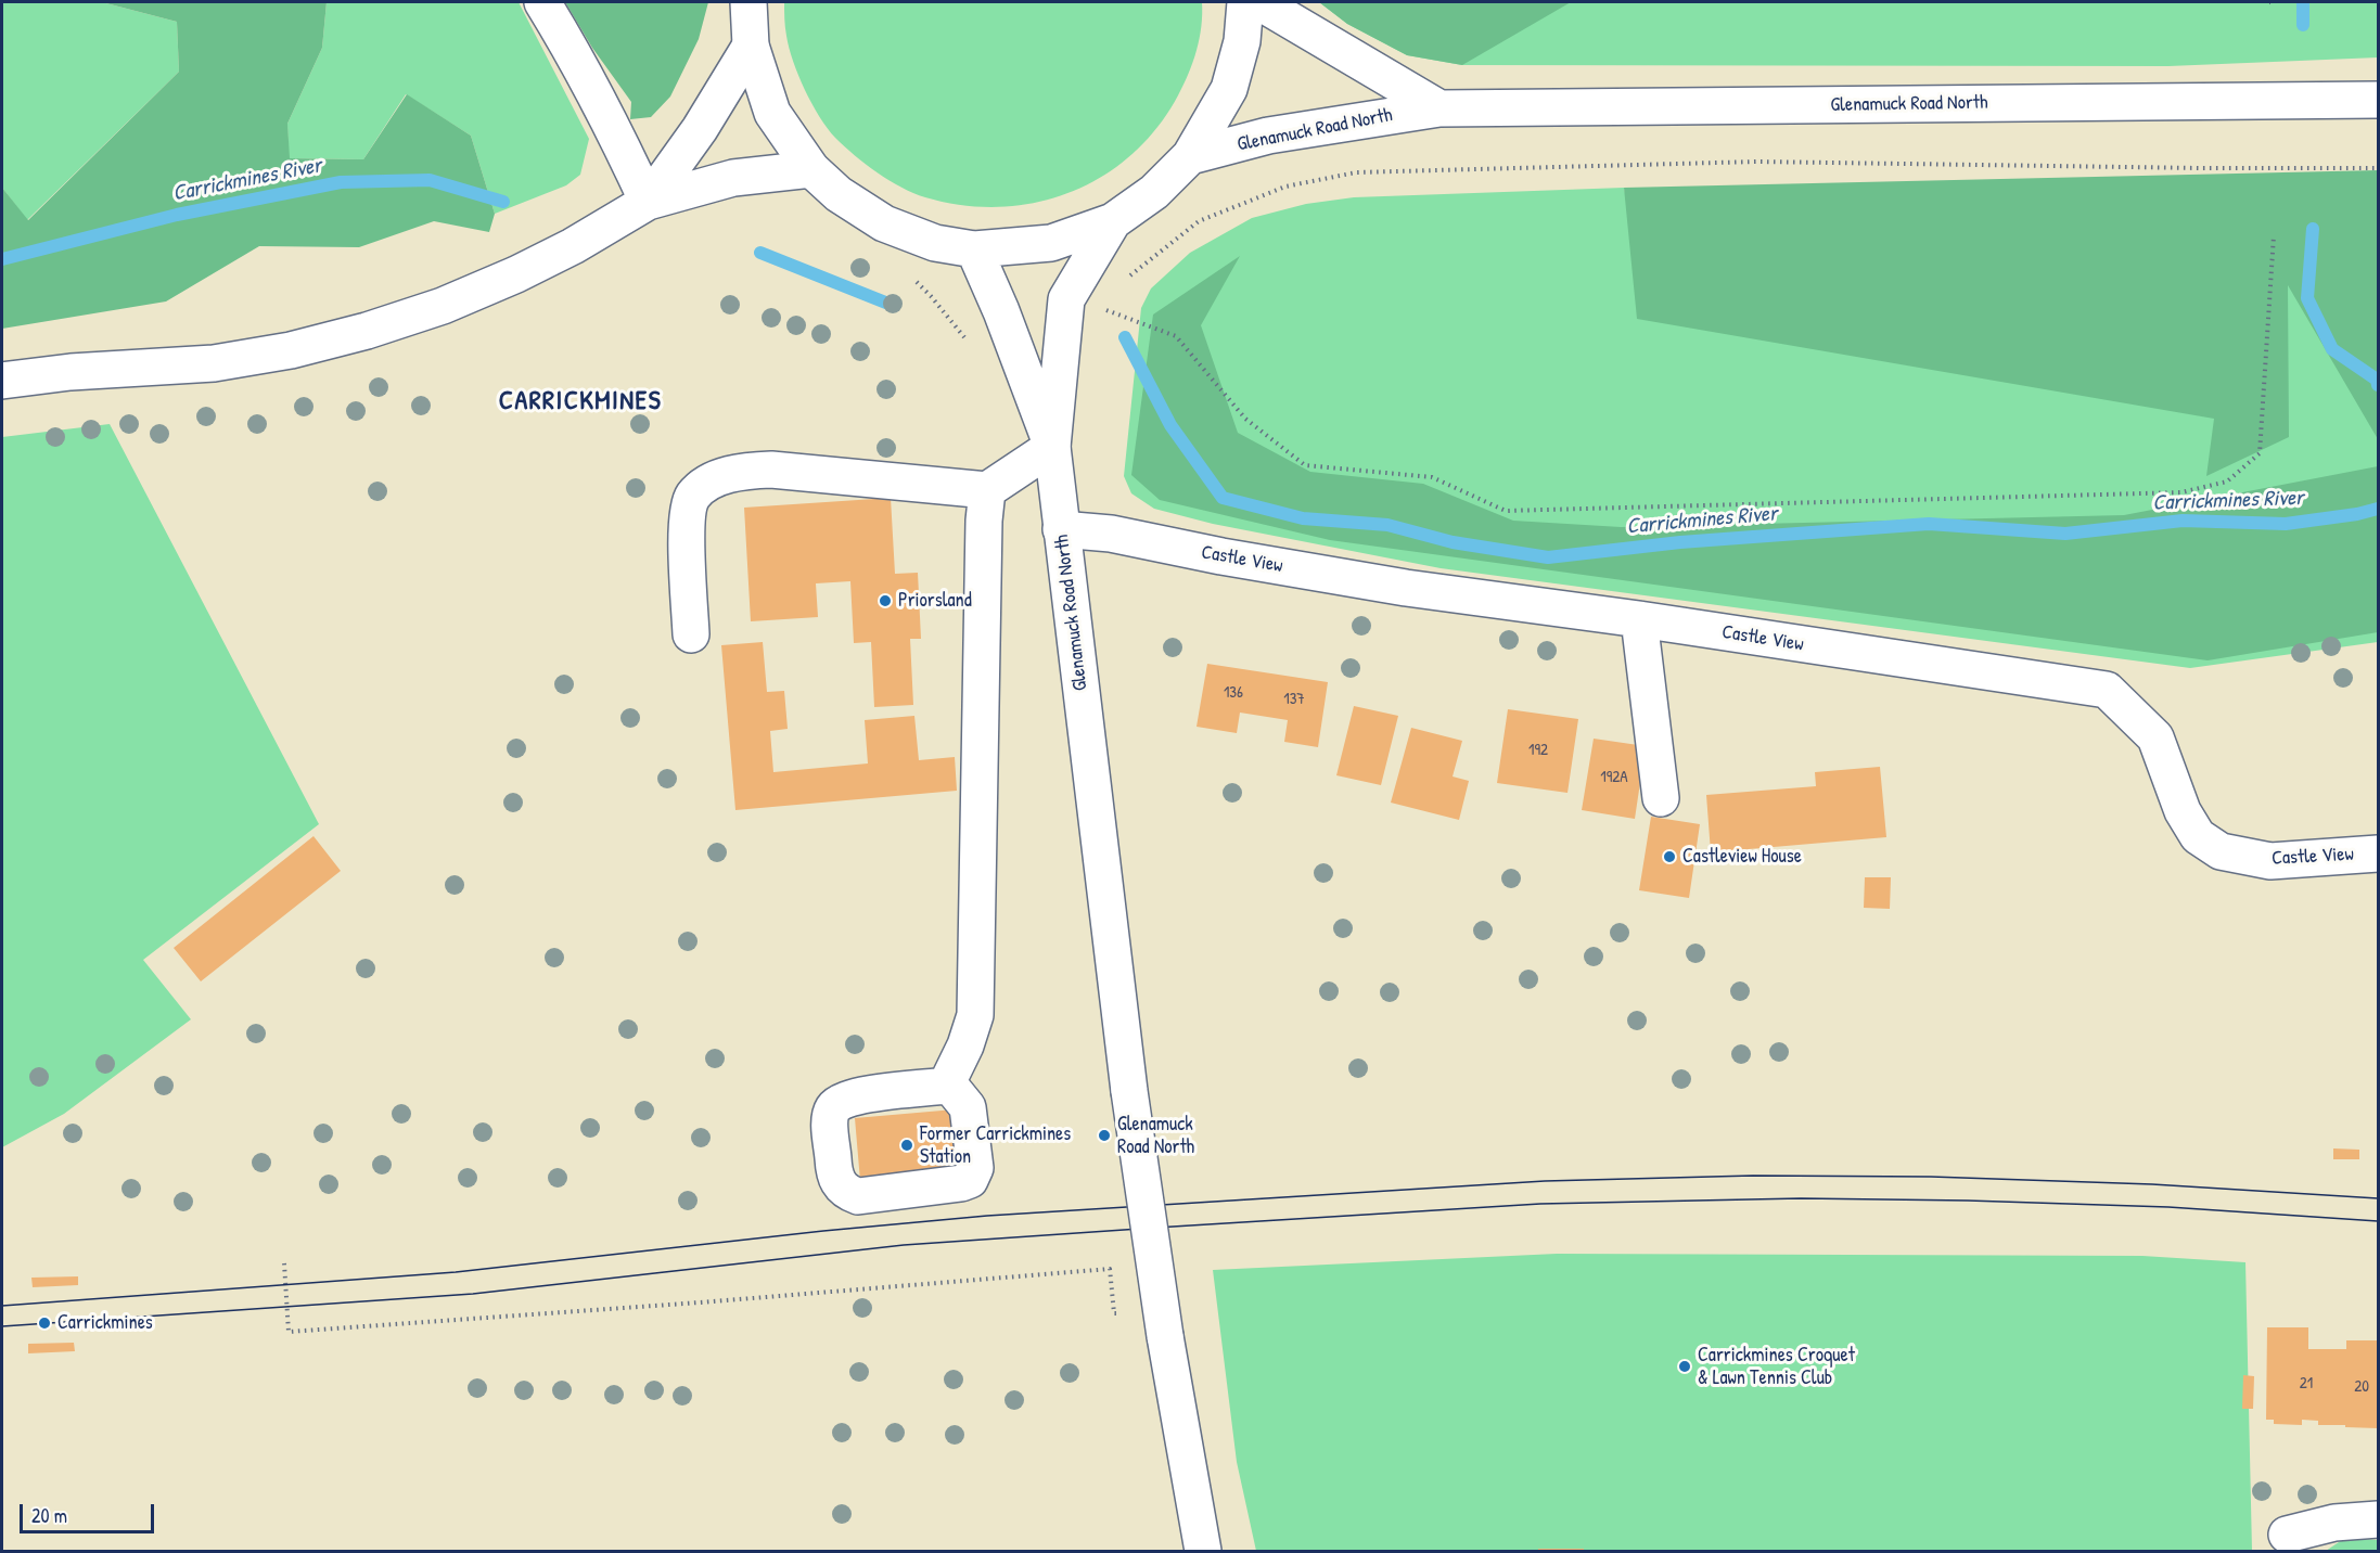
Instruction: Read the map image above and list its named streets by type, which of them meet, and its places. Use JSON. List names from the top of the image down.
{
  "streets": {
    "main road": ["Glenamuck Road North", "Castle View"]
  },
  "crossings": [
    ["Glenamuck Road North", "Castle View"]
  ],
  "districts": ["CARRICKMINES"],
  "water": ["Carrickmines River"],
  "places": [
    "Priorsland",
    "Castleview House",
    "Glenamuck Road North",
    "Former Carrickmines Station",
    "Carrickmines",
    "Carrickmines Croquet & Lawn Tennis Club"
  ],
  "house_numbers": [
    "136",
    "137",
    "192",
    "192A",
    "21",
    "20"
  ],
  "scale_bar": "20 m"
}
